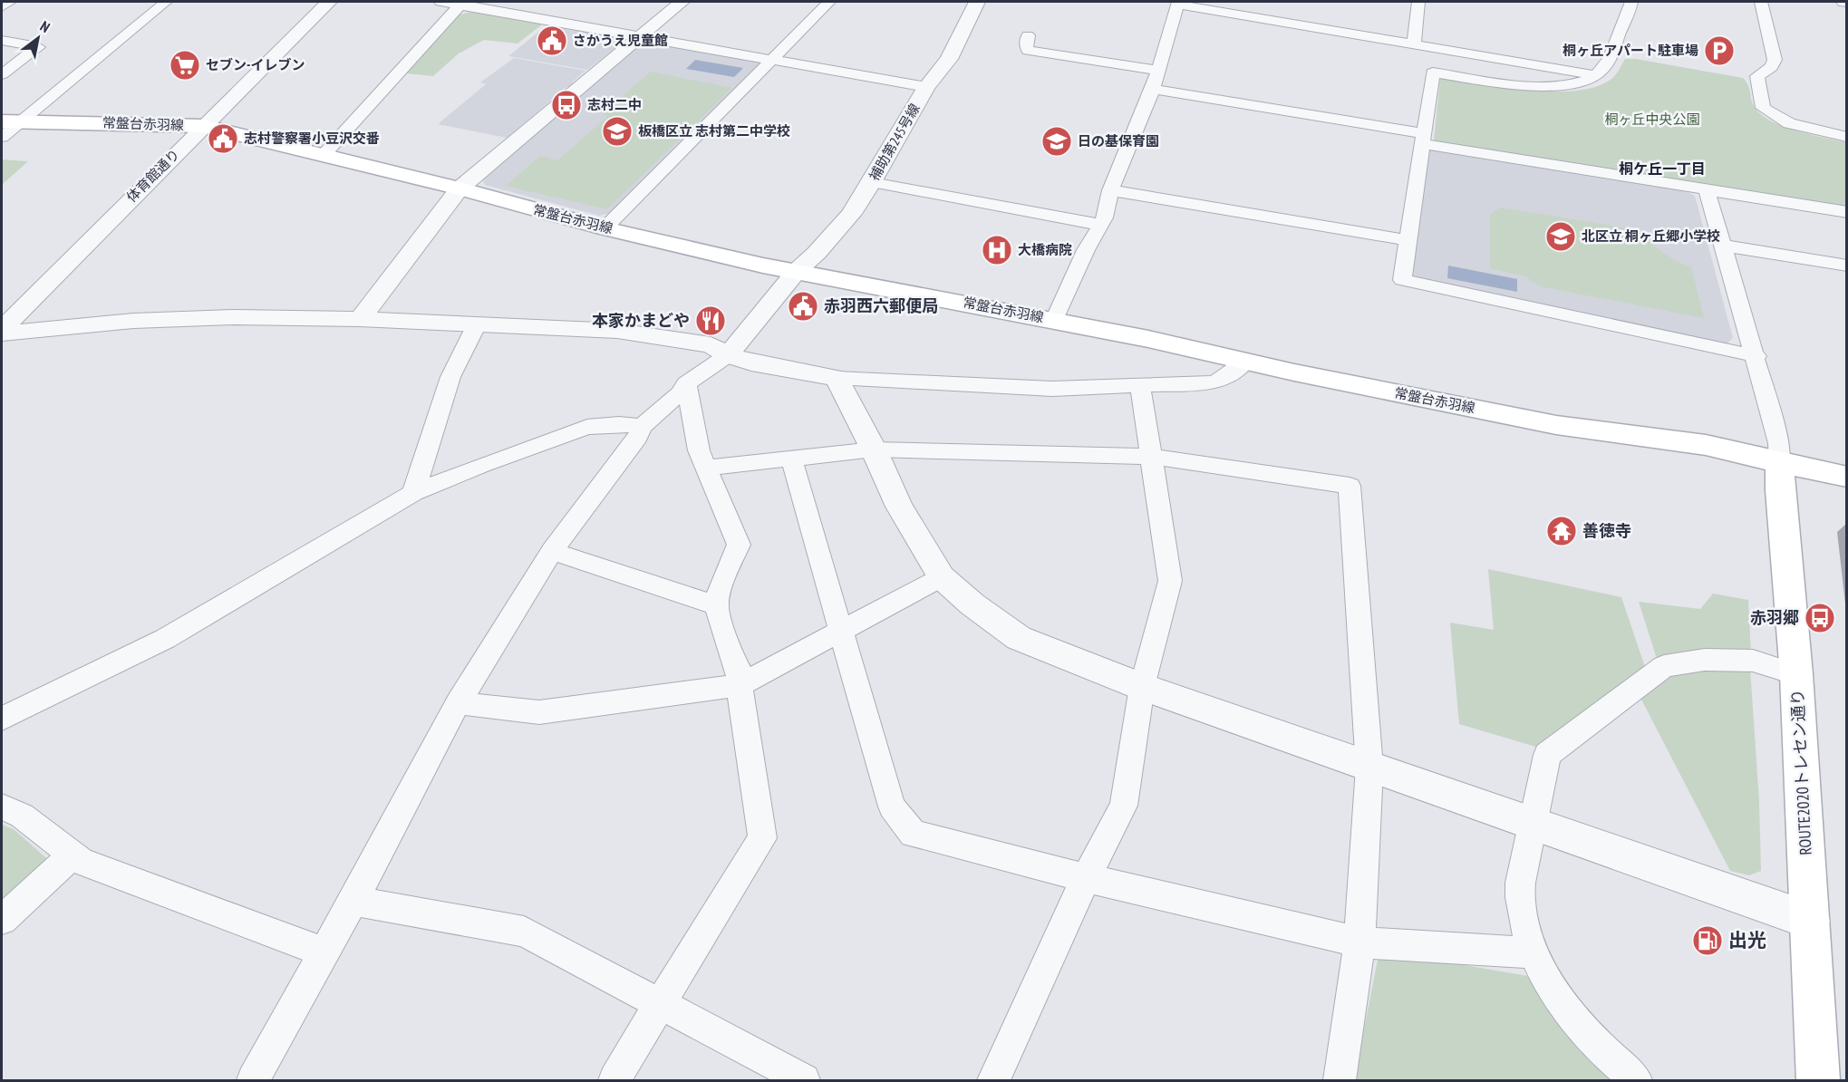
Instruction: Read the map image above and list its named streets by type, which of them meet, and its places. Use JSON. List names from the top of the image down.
{
  "streets": {
    "main road": ["常盤台赤羽線", "ROUTE2020トレセン通り"],
    "street": ["補助第245号線", "体育館通り"]
  },
  "crossings": [
    ["常盤台赤羽線", "補助第245号線"],
    ["常盤台赤羽線", "体育館通り"],
    ["常盤台赤羽線", "ROUTE2020トレセン通り"]
  ],
  "districts": ["桐ケ丘一丁目"],
  "parks": ["桐ヶ丘中央公園"],
  "places": {
    "public building": ["さかうえ児童館", "志村警察署小豆沢交番", "赤羽西六郵便局"],
    "parking": ["桐ヶ丘アパート駐車場"],
    "supermarket": ["セブン-イレブン"],
    "bus stop": ["志村二中", "赤羽郷"],
    "school or university": ["板橋区立 志村第二中学校", "日の基保育園", "北区立 桐ヶ丘郷小学校"],
    "hospital": ["大橋病院"],
    "restaurant": ["本家かまどや"],
    "temple": ["善徳寺"],
    "fuel station": ["出光"]
  },
  "north": "top right"
}
